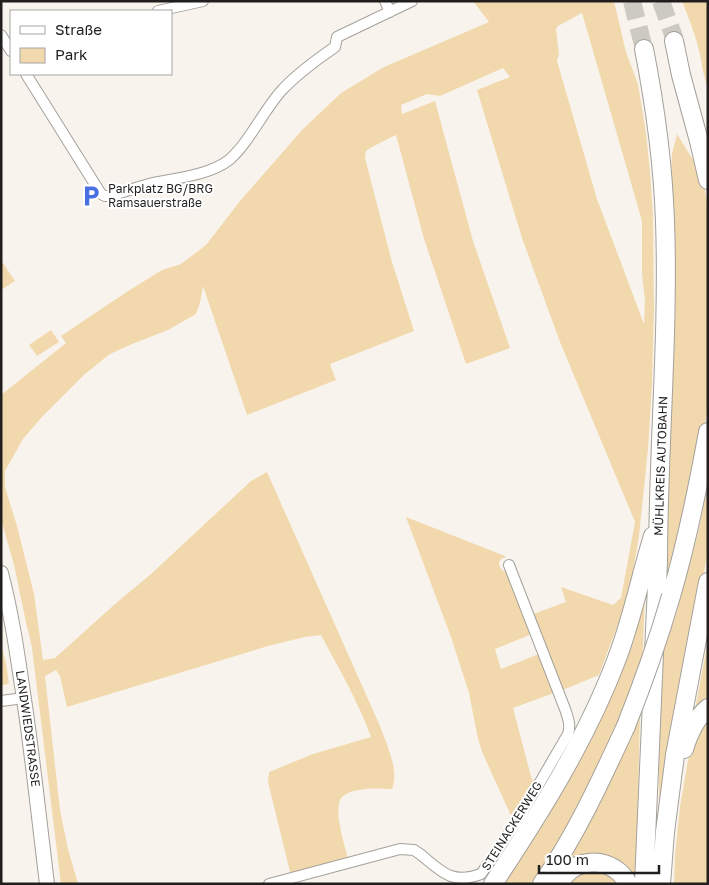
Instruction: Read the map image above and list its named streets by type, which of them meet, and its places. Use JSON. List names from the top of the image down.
{
  "streets": {
    "highway": ["MÜHLKREIS AUTOBAHN"],
    "main road": ["LANDWIEDSTRASSE"],
    "street": ["STEINACKERWEG"]
  },
  "places": {
    "parking": ["Parkplatz BG/BRG Ramsauerstraße"]
  },
  "legend": ["Straße", "Park"],
  "scale_bar": "100 m"
}
